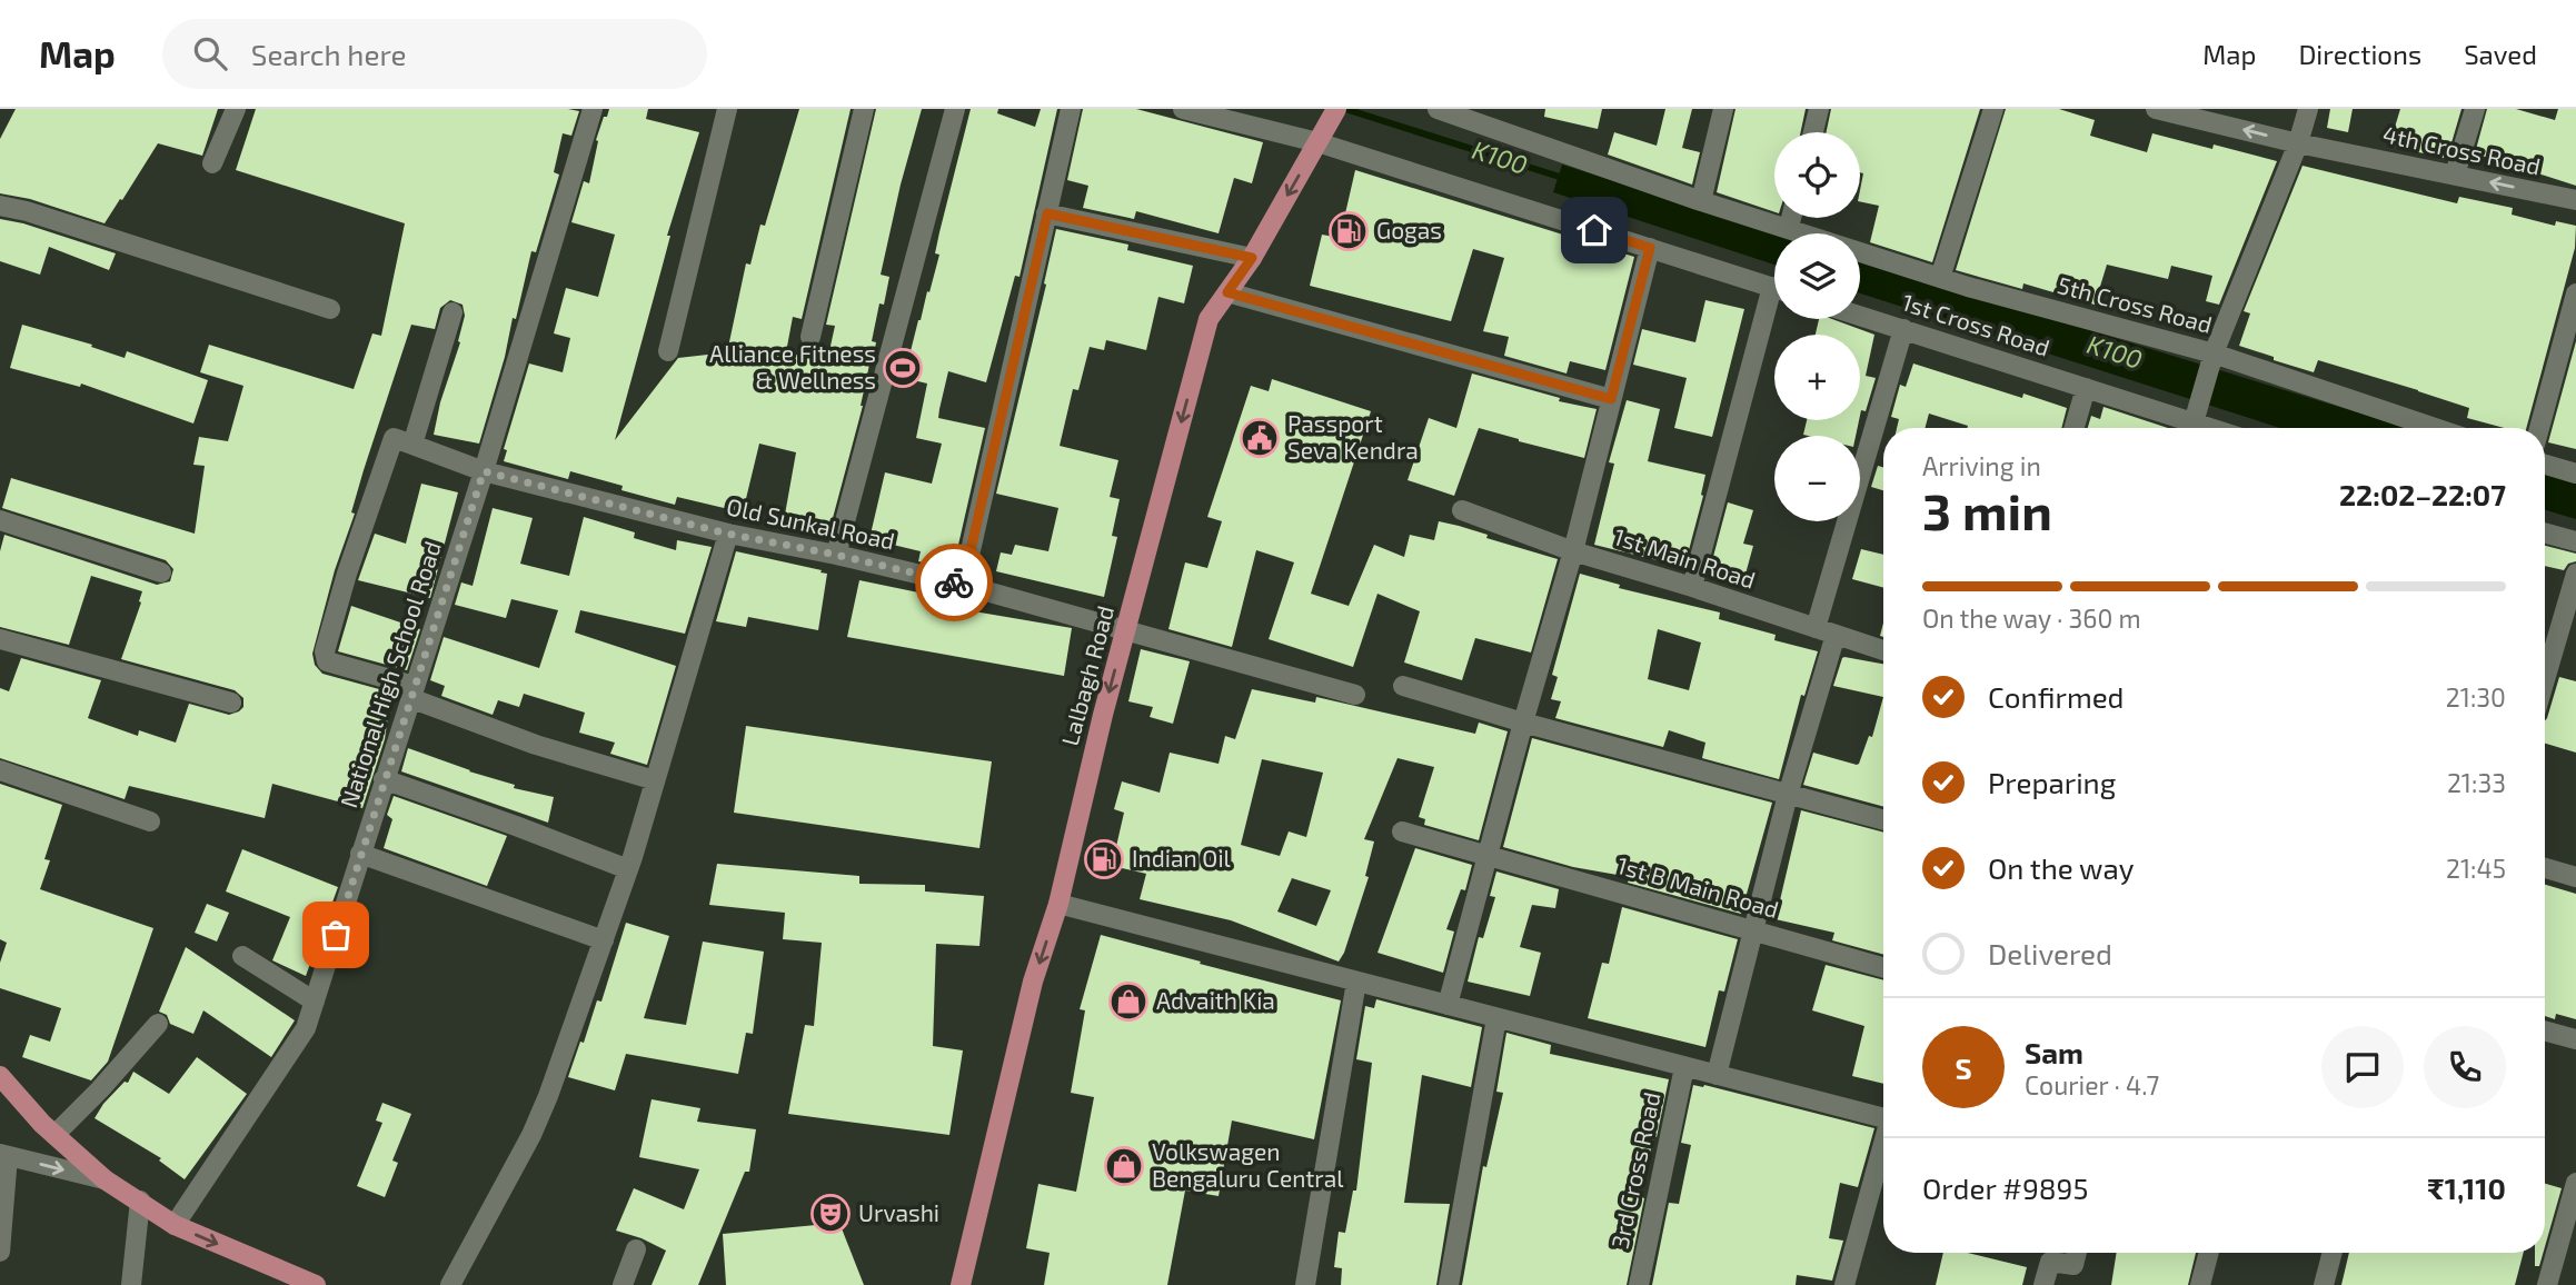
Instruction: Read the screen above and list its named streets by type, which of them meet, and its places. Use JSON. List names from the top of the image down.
{
  "streets": {
    "main road": ["Lalbagh Road"],
    "street": [
      "4th Cross Road",
      "5th Cross Road",
      "1st Cross Road",
      "Old Sunkal Road",
      "1st Main Road",
      "National High School Road",
      "1st B Main Road",
      "3rd Cross Road"
    ]
  },
  "crossings": [
    ["Old Sunkal Road", "National High School Road"],
    ["Old Sunkal Road", "Lalbagh Road"]
  ],
  "one_way": ["4th Cross Road", "Lalbagh Road"],
  "water": ["K100"],
  "places": {
    "fuel station": ["Gogas", "Indian Oil"],
    "sports": ["Alliance Fitness & Wellness"],
    "public building": ["Passport Seva Kendra"],
    "shop": ["Advaith Kia", "Volkswagen Bengaluru Central"],
    "theatre": ["Urvashi"]
  },
  "page": {
    "header": "Map",
    "search": "Search here",
    "nav": ["Map", "Directions", "Saved"],
    "map_buttons": ["+", "−"],
    "heading": ["3 min", "Arriving in", "22:02–22:07"],
    "panel": [
      "Sam",
      "Courier · 4.7",
      "Order #9895",
      "₹1,110"
    ],
    "bar": "On the way · 360 m",
    "list": [
      ["Confirmed", "21:30"],
      ["Preparing", "21:33"],
      ["On the way", "21:45"],
      "Delivered"
    ],
    "round": "S"
  }
}
